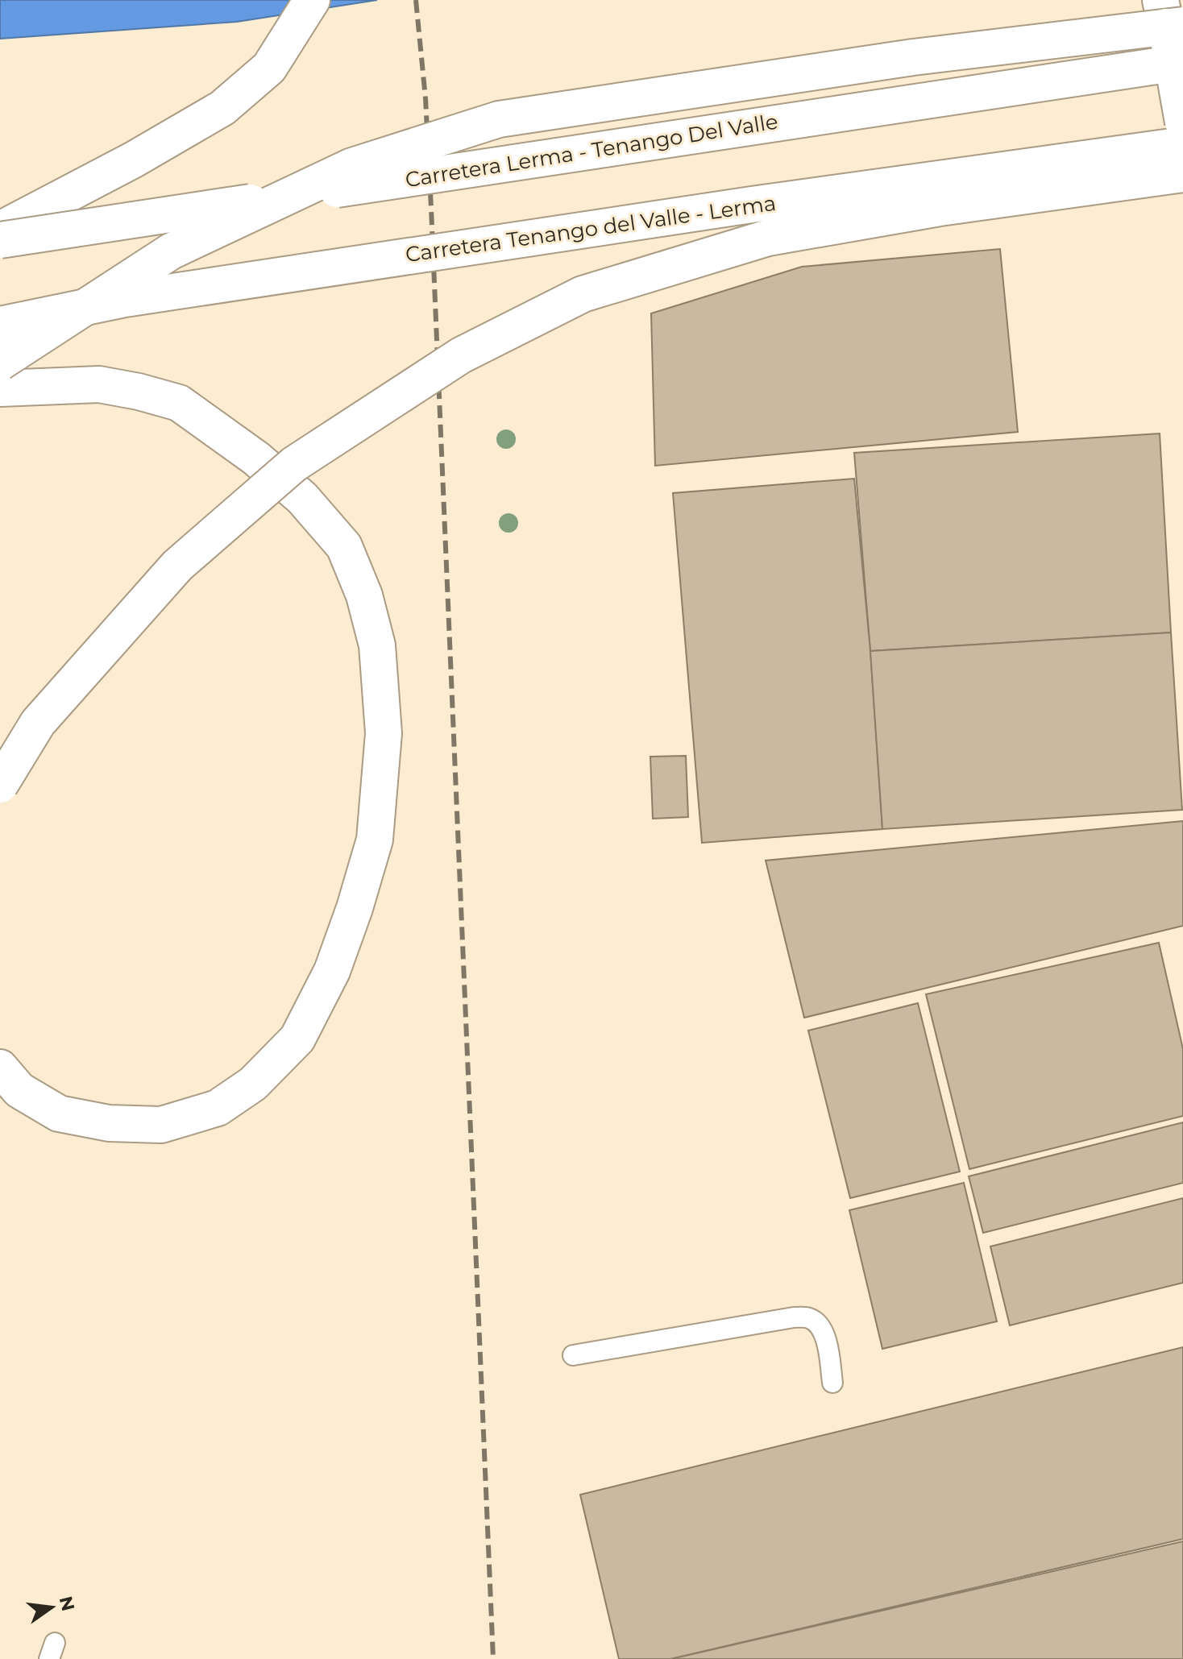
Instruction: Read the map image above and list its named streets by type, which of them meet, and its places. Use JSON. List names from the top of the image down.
{
  "streets": {
    "main road": ["Carretera Lerma - Tenango Del Valle", "Carretera Tenango del Valle - Lerma"]
  },
  "north": "right"
}
